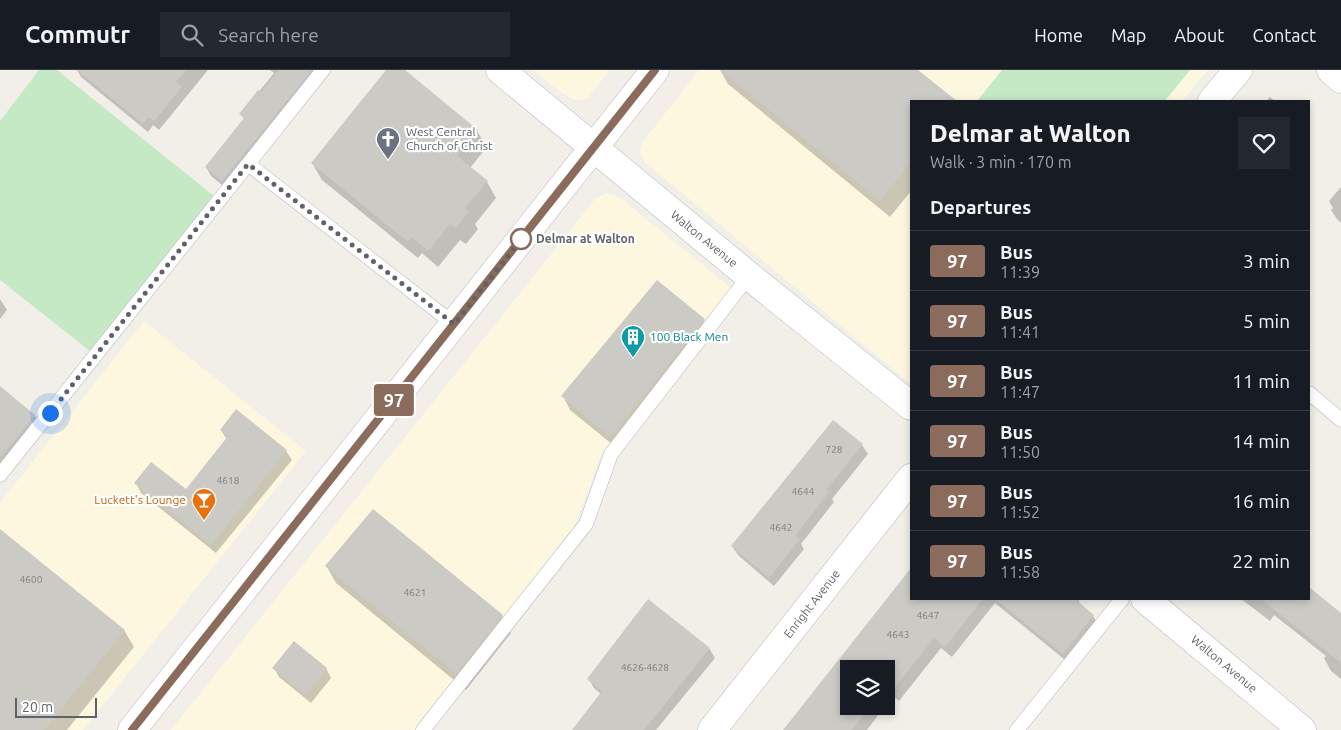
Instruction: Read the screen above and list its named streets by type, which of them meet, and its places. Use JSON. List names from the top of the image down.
{
  "streets": {
    "street": ["Walton Avenue", "Enright Avenue"]
  },
  "places": {
    "church": ["West Central Church of Christ"],
    "other": ["Delmar at Walton"],
    "building": ["100 Black Men"],
    "bar": ["Luckett's Lounge"]
  },
  "lines": ["bus line 97"],
  "house_numbers": [
    "728",
    "4618",
    "4644",
    "4642",
    "4600",
    "4621",
    "4647",
    "4643",
    "4626-4628"
  ],
  "scale_bar": "20 m",
  "page": {
    "header": "Commutr",
    "search": "Search here",
    "nav": [
      "Home",
      "Map",
      "About",
      "Contact"
    ],
    "on_map": "97",
    "heading": [
      ["Delmar at Walton", "Walk · 3 min · 170 m"],
      "Departures"
    ],
    "list": [
      {
        "mark": "97",
        "name": "Bus",
        "note": "11:39",
        "value": "3 min"
      },
      {
        "mark": "97",
        "name": "Bus",
        "note": "11:41",
        "value": "5 min"
      },
      {
        "mark": "97",
        "name": "Bus",
        "note": "11:47",
        "value": "11 min"
      },
      {
        "mark": "97",
        "name": "Bus",
        "note": "11:50",
        "value": "14 min"
      },
      {
        "mark": "97",
        "name": "Bus",
        "note": "11:52",
        "value": "16 min"
      },
      {
        "mark": "97",
        "name": "Bus",
        "note": "11:58",
        "value": "22 min"
      }
    ],
    "scale": "20 m"
  }
}
